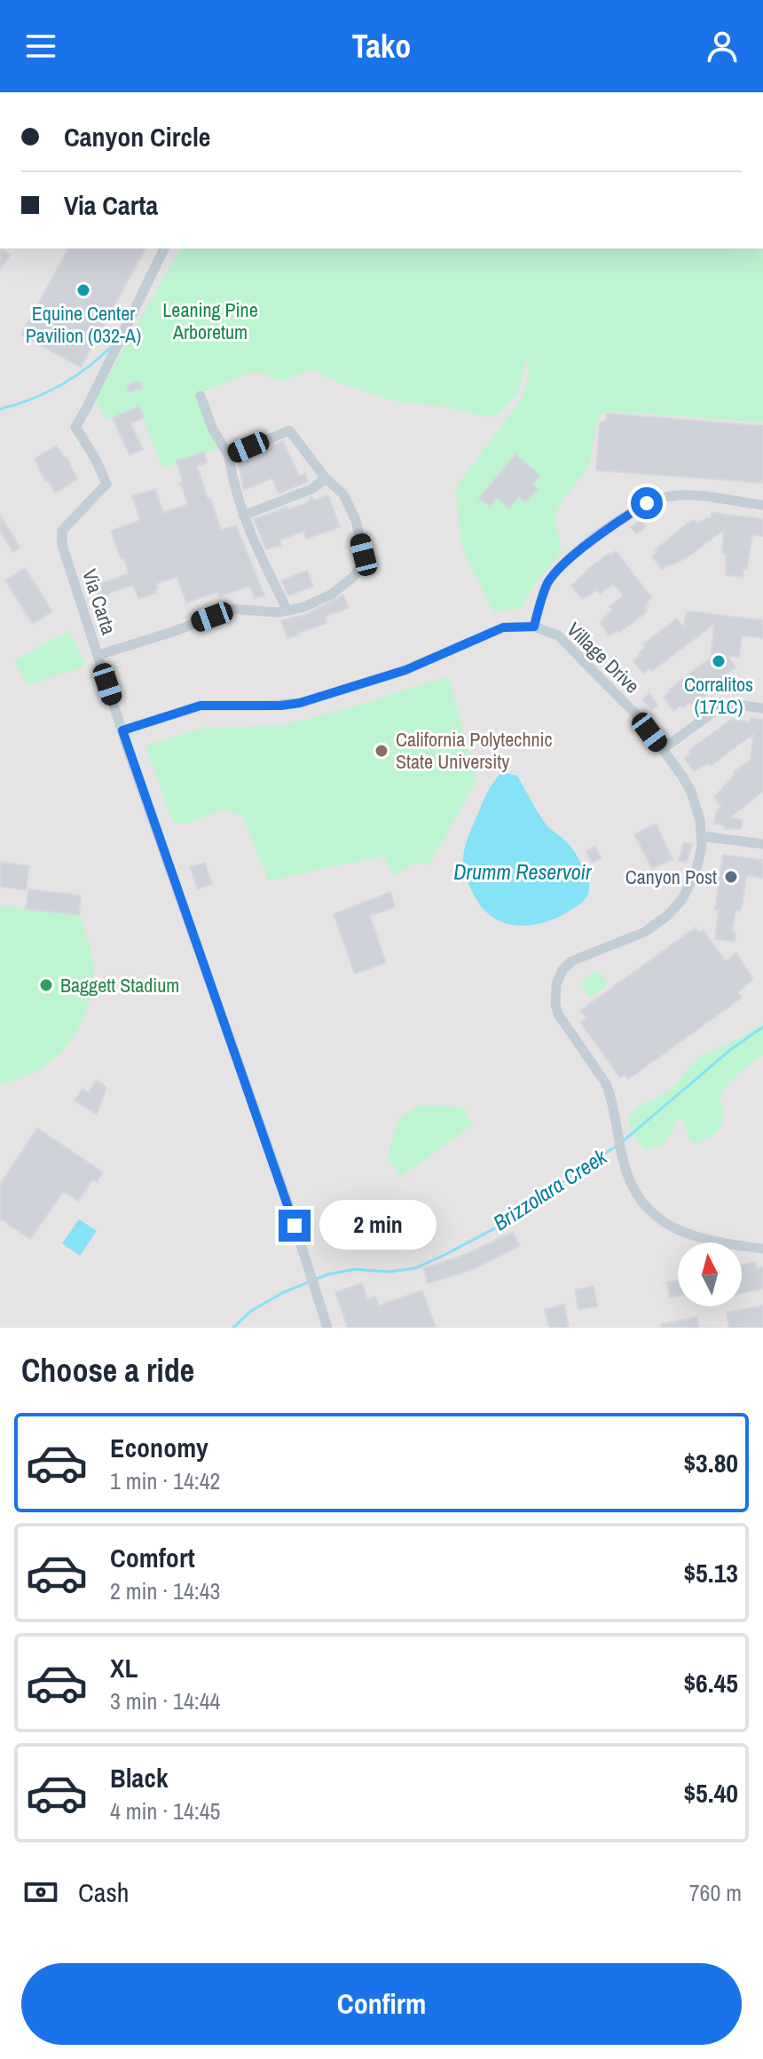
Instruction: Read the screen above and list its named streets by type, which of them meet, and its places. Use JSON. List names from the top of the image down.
{
  "streets": {
    "street": ["Via Carta", "Village Drive"]
  },
  "crossings": [
    ["Via Carta", "Village Drive"]
  ],
  "water": ["Drumm Reservoir", "Brizzolara Creek"],
  "parks": ["Leaning Pine Arboretum"],
  "places": [
    "Equine Center Pavilion (032-A)",
    "Corralitos (171C)",
    "California Polytechnic State University",
    "Canyon Post",
    "Baggett Stadium"
  ],
  "north": "top",
  "page": {
    "header": "Tako",
    "banner": ["Canyon Circle", "Via Carta"],
    "bubble": "2 min",
    "heading": "Choose a ride",
    "list": [
      {
        "name": "Economy",
        "note": "1 min · 14:42",
        "value": "$3.80"
      },
      {
        "name": "Comfort",
        "note": "2 min · 14:43",
        "value": "$5.13"
      },
      {
        "name": "XL",
        "note": "3 min · 14:44",
        "value": "$6.45"
      },
      {
        "name": "Black",
        "note": "4 min · 14:45",
        "value": "$5.40"
      }
    ],
    "pay": ["Cash", "760 m"],
    "buttons": "Confirm"
  }
}
